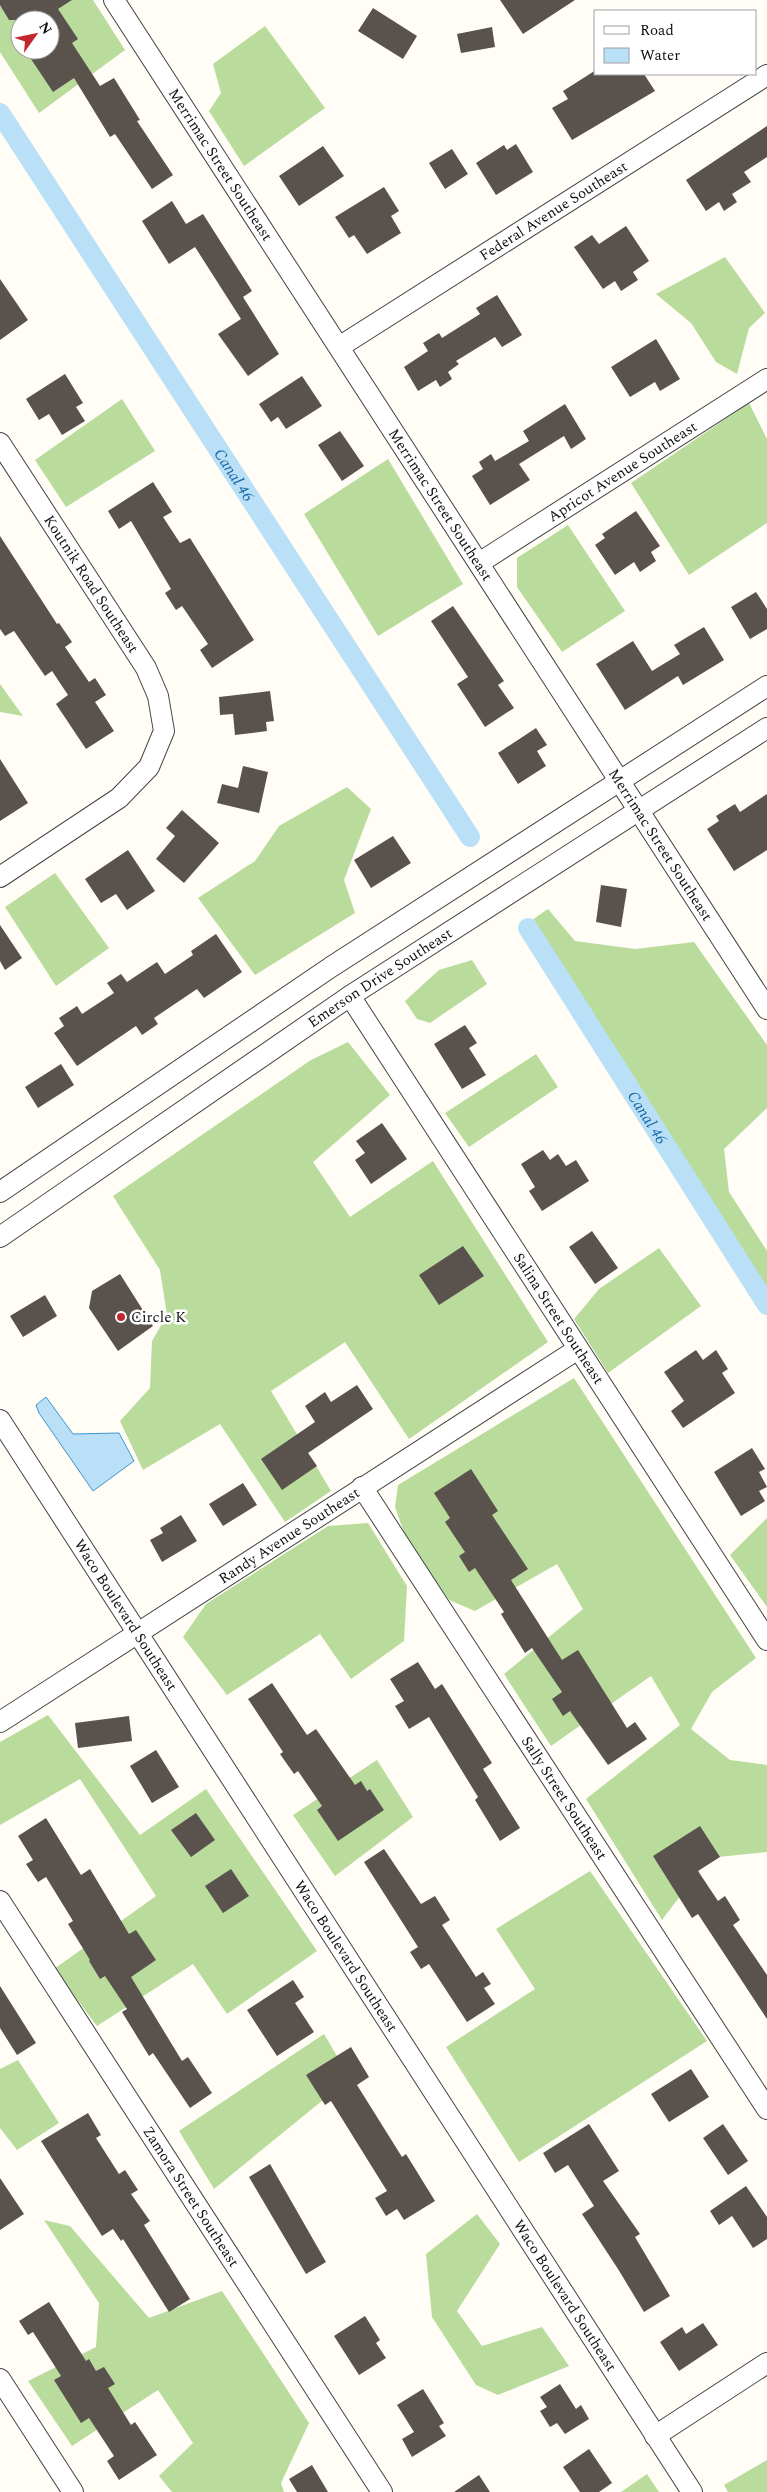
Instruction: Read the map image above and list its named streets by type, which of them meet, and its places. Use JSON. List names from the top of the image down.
{
  "streets": {
    "street": [
      "Merrimac Street Southeast",
      "Federal Avenue Southeast",
      "Apricot Avenue Southeast",
      "Koutnik Road Southeast",
      "Emerson Drive Southeast",
      "Salina Street Southeast",
      "Randy Avenue Southeast",
      "Waco Boulevard Southeast",
      "Sally Street Southeast",
      "Zamora Street Southeast"
    ]
  },
  "crossings": [
    ["Merrimac Street Southeast", "Federal Avenue Southeast"],
    ["Merrimac Street Southeast", "Apricot Avenue Southeast"],
    ["Merrimac Street Southeast", "Emerson Drive Southeast"],
    ["Emerson Drive Southeast", "Salina Street Southeast"],
    ["Salina Street Southeast", "Randy Avenue Southeast"],
    ["Randy Avenue Southeast", "Waco Boulevard Southeast"],
    ["Randy Avenue Southeast", "Sally Street Southeast"]
  ],
  "water": ["Canal 46"],
  "places": ["Circle K"],
  "legend": ["Road", "Water"],
  "north": "top right"
}
